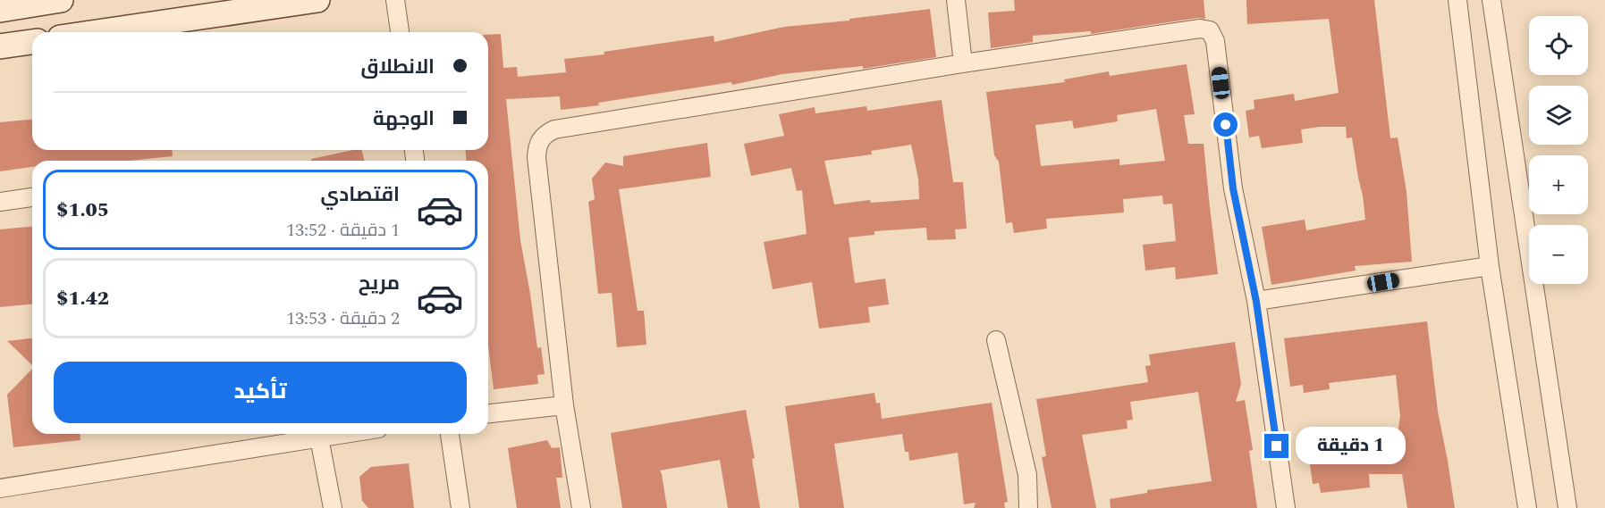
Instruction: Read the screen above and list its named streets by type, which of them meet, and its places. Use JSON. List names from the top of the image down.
{
  "page": {
    "map_buttons": ["+", "−"],
    "banner": ["الانطلاق", "الوجهة"],
    "list": [
      {
        "name": "اقتصادي",
        "note": "1 دقيقة · 13:52",
        "value": "$1.05"
      },
      {
        "name": "مريح",
        "note": "2 دقيقة · 13:53",
        "value": "$1.42"
      }
    ],
    "buttons": "تأكيد",
    "bubble": "1 دقيقة"
  }
}
